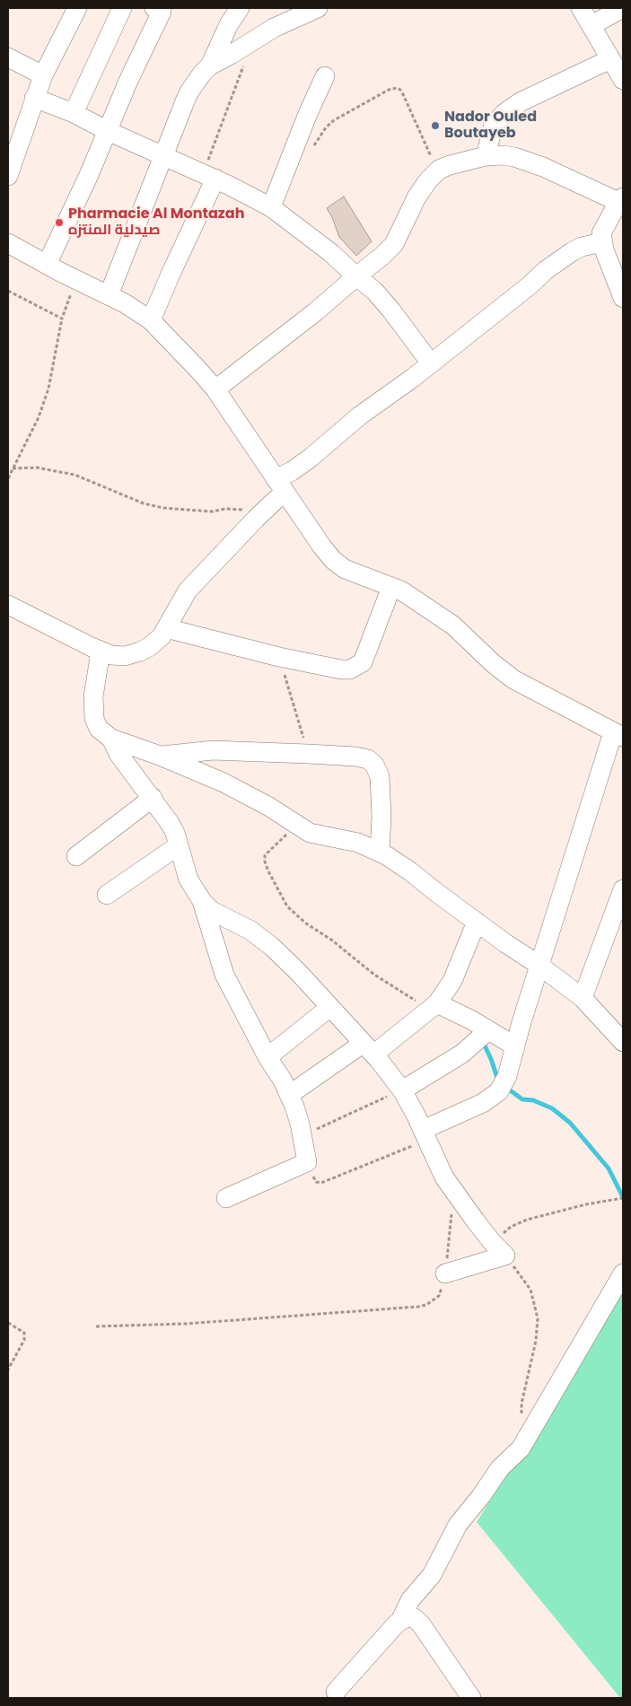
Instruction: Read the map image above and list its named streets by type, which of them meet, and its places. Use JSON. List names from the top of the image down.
{
  "places": ["Nador Ouled Boutayeb", "Pharmacie Al Montazah صيدلية المنتزه"]
}
